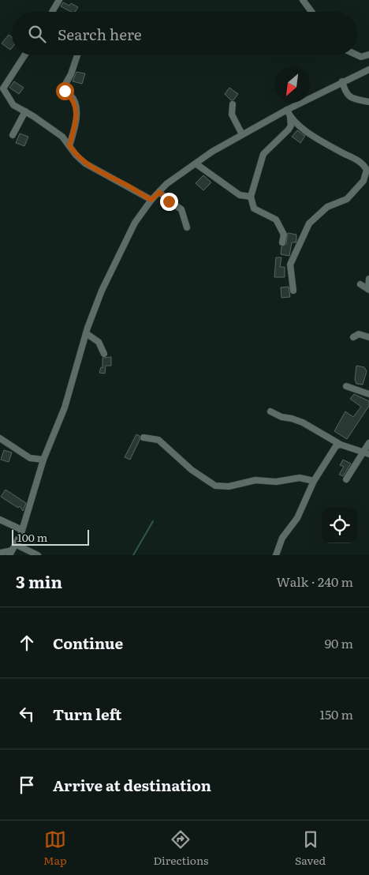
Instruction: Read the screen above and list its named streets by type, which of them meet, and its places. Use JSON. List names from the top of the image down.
{
  "scale_bar": "100 m",
  "north": "bottom left",
  "page": {
    "search": "Search here",
    "scale": "100 m",
    "heading": ["3 min", "Walk · 240 m"],
    "list": [
      ["Continue", "90 m"],
      ["Turn left", "150 m"],
      "Arrive at destination"
    ],
    "nav": ["Map", "Directions", "Saved"]
  }
}
